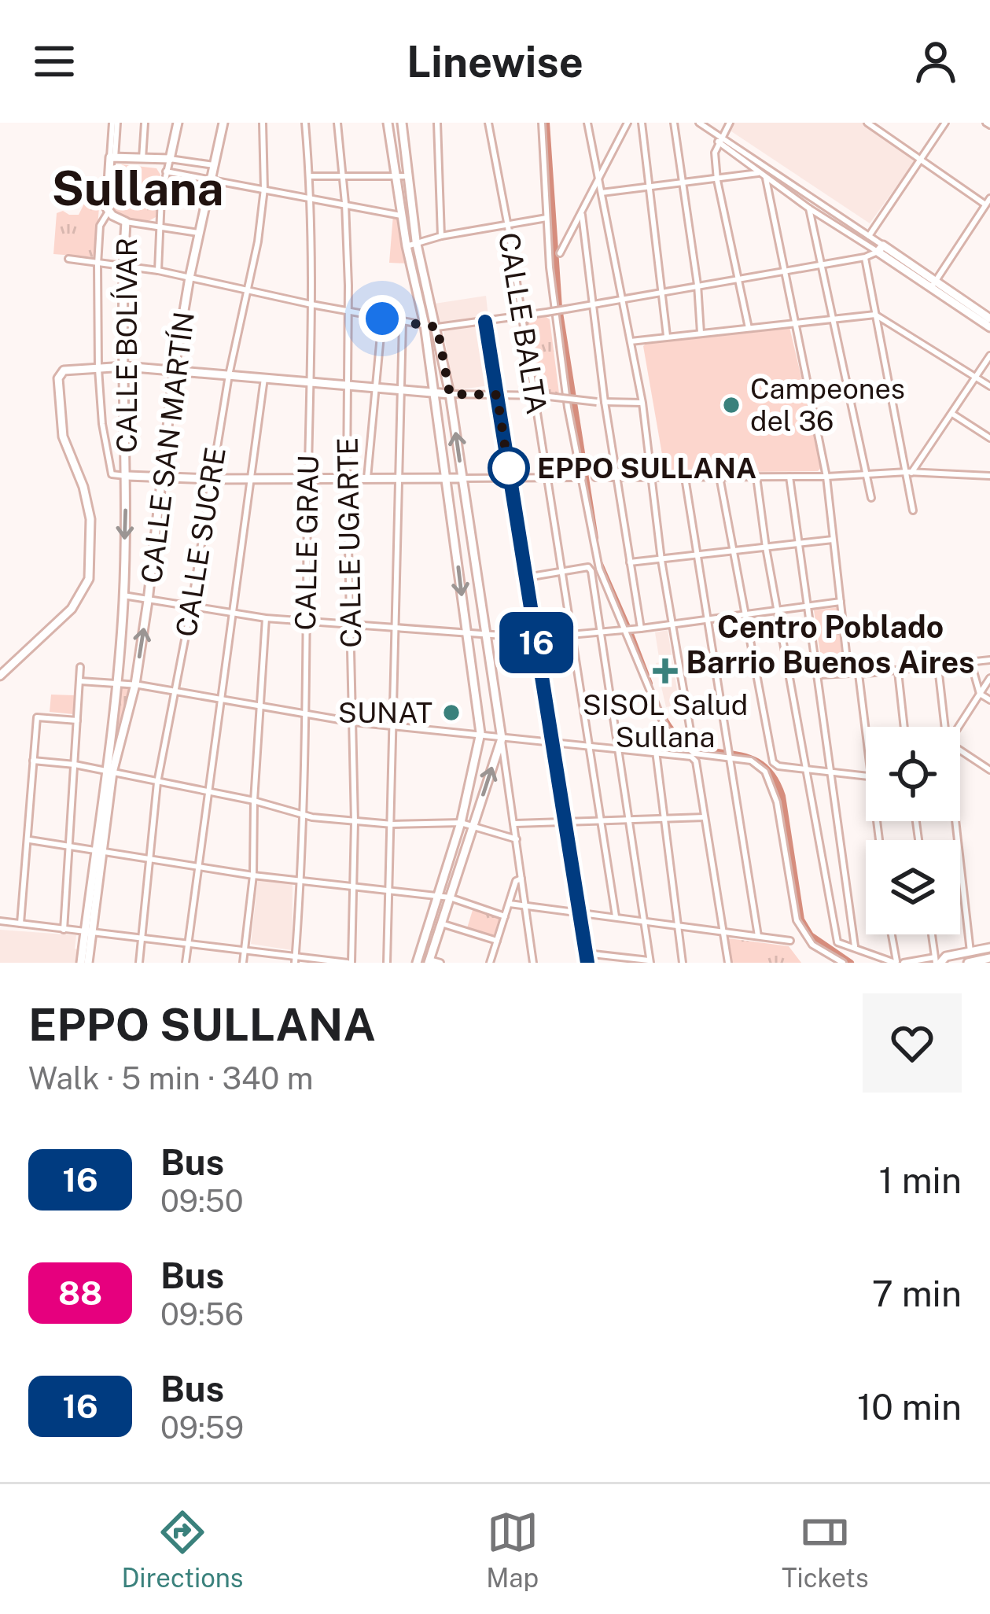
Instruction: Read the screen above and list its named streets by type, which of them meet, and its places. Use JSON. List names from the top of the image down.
{
  "streets": {
    "street": [
      "CALLE BALTA",
      "CALLE BOLÍVAR",
      "CALLE SAN MARTÍN",
      "CALLE SUCRE",
      "CALLE GRAU",
      "CALLE UGARTE"
    ]
  },
  "crossings": [
    ["CALLE BOLÍVAR", "CALLE SAN MARTÍN"]
  ],
  "districts": ["Sullana", "Centro Poblado Barrio Buenos Aires"],
  "places": {
    "other": ["Campeones del 36", "EPPO SULLANA", "SUNAT"],
    "health": ["SISOL Salud Sullana"]
  },
  "lines": ["bus line 16"],
  "page": {
    "header": "Linewise",
    "on_map": "16",
    "heading": ["EPPO SULLANA", "Walk · 5 min · 340 m"],
    "list": [
      {
        "mark": "16",
        "name": "Bus",
        "note": "09:50",
        "value": "1 min"
      },
      {
        "mark": "88",
        "name": "Bus",
        "note": "09:56",
        "value": "7 min"
      },
      {
        "mark": "16",
        "name": "Bus",
        "note": "09:59",
        "value": "10 min"
      }
    ],
    "tabs": ["Directions", "Map", "Tickets"]
  }
}
